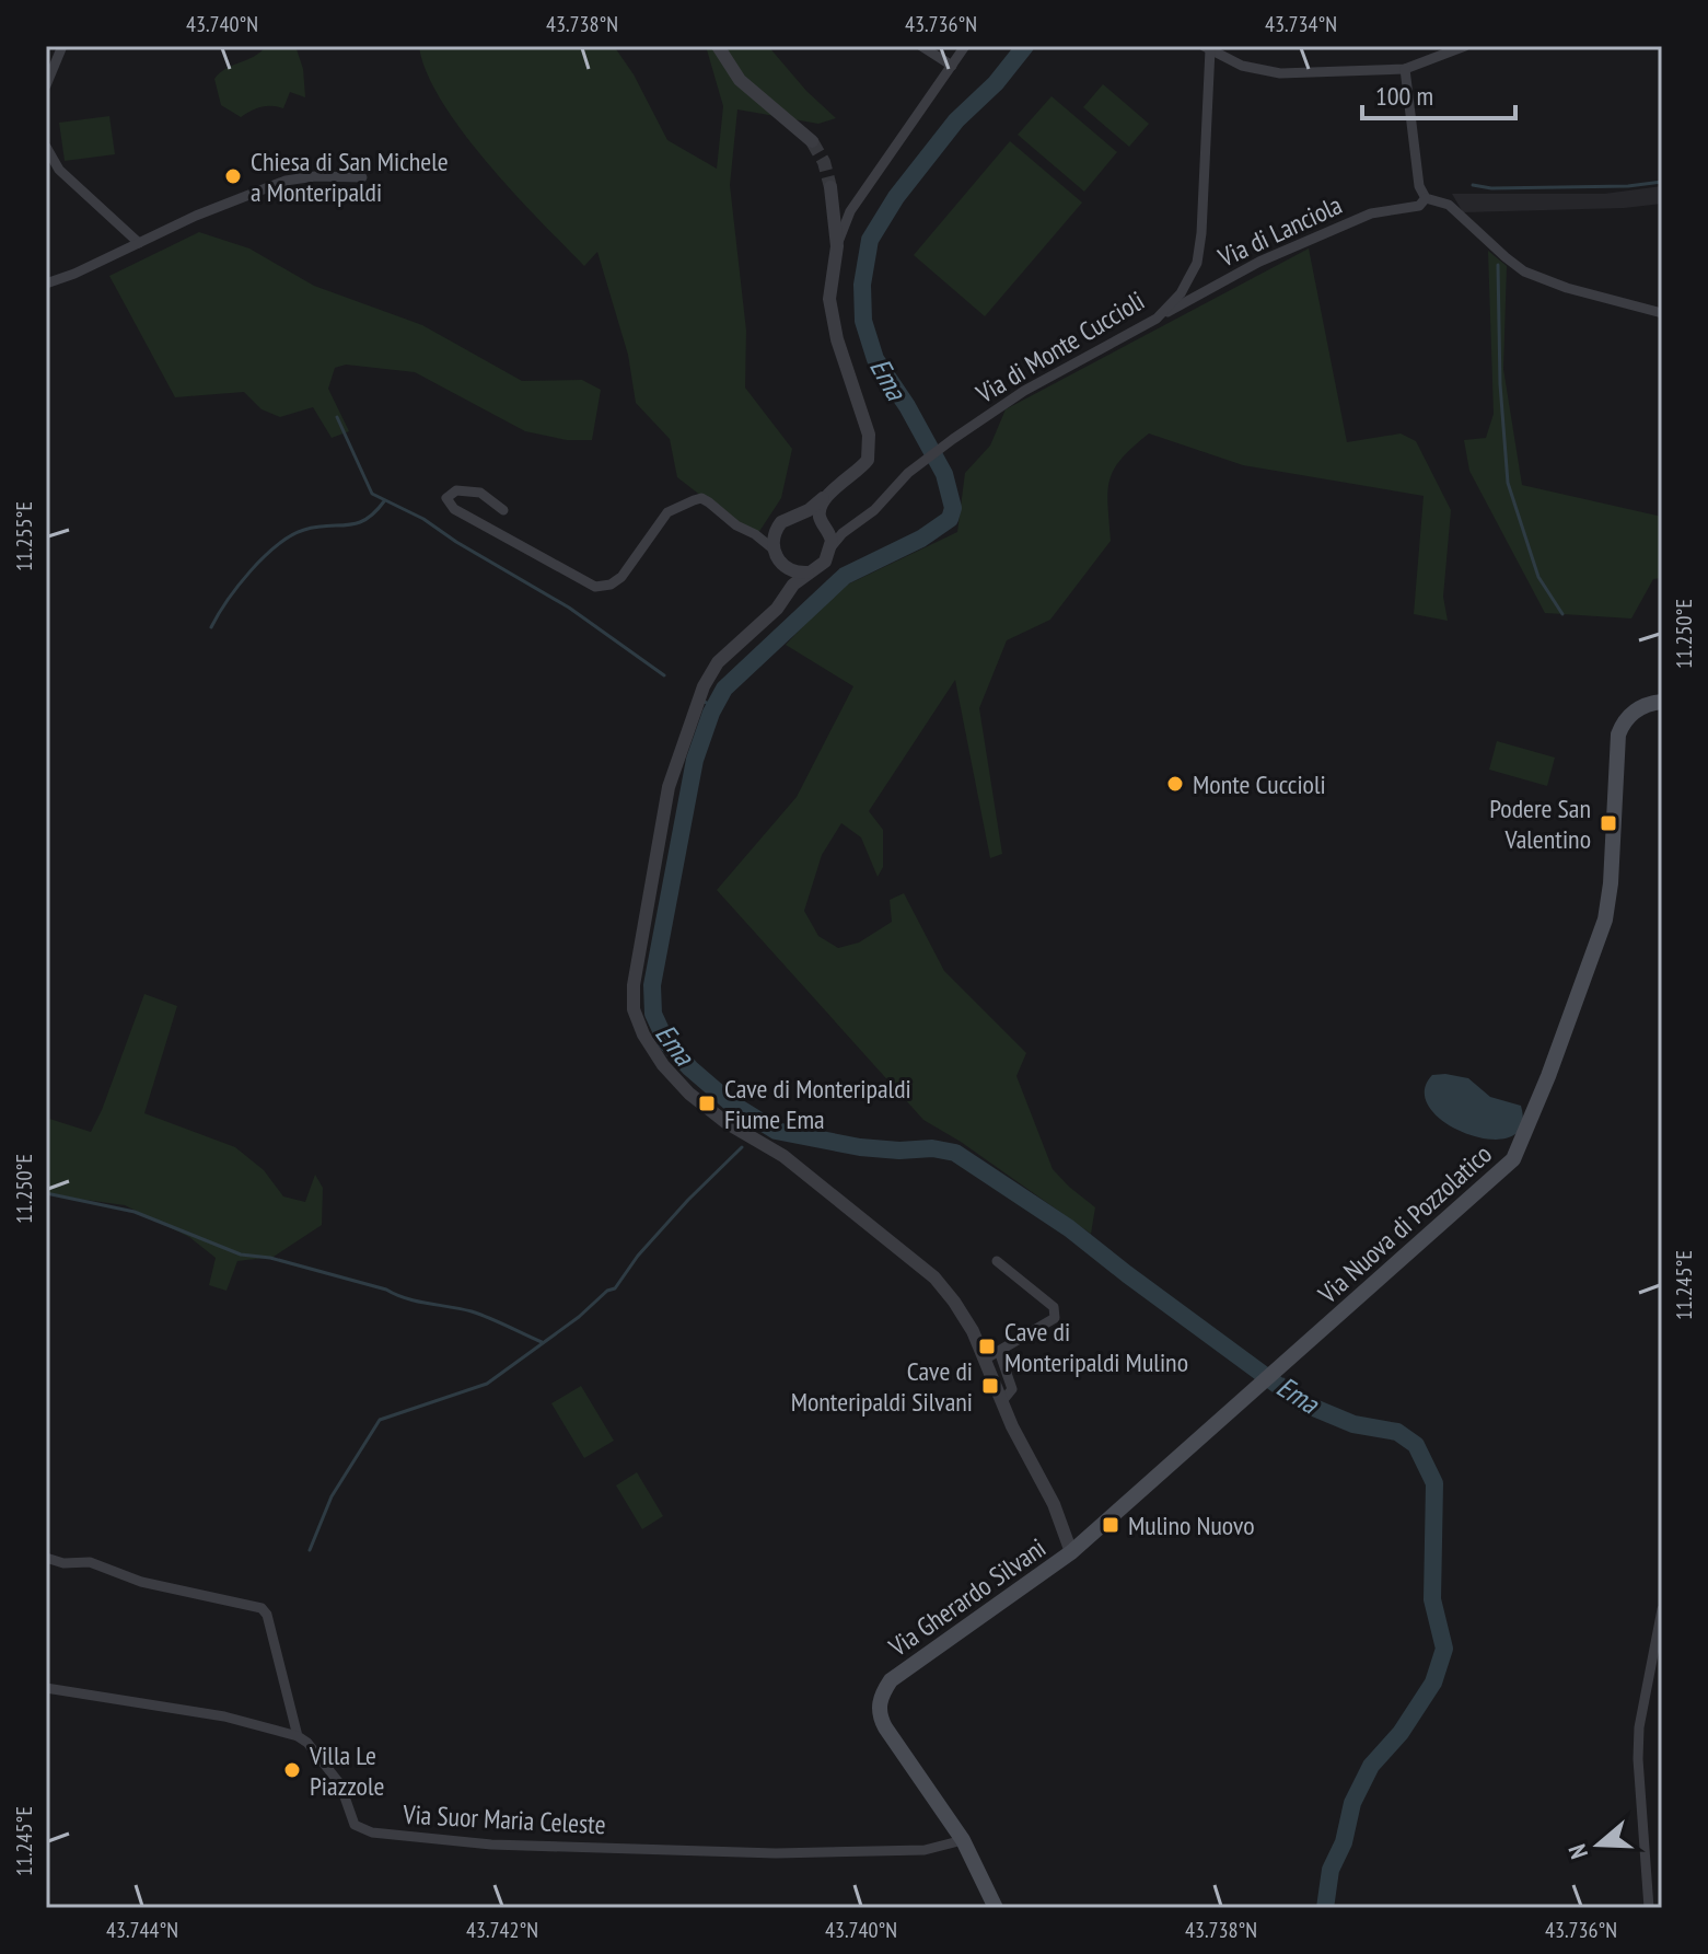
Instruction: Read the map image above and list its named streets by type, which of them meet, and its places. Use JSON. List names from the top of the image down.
{
  "streets": {
    "main road": ["Via Nuova di Pozzolatico", "Via Gherardo Silvani"],
    "street": ["Via di Lanciola", "Via di Monte Cuccioli", "Via Suor Maria Celeste"]
  },
  "crossings": [
    ["Via di Lanciola", "Via di Monte Cuccioli"],
    ["Via Nuova di Pozzolatico", "Via Gherardo Silvani"],
    ["Via Gherardo Silvani", "Via Suor Maria Celeste"]
  ],
  "water": ["Ema"],
  "places": {
    "other": ["Chiesa di San Michele a Monteripaldi", "Monte Cuccioli", "Villa Le Piazzole"],
    "transit": [
      "Podere San Valentino",
      "Cave di Monteripaldi Fiume Ema",
      "Cave di Monteripaldi Mulino",
      "Cave di Monteripaldi Silvani",
      "Mulino Nuovo"
    ]
  },
  "scale_bar": "100 m",
  "north": "left",
  "coordinates": [
    "43.740°N",
    "43.738°N",
    "43.736°N",
    "43.734°N",
    "11.255°E",
    "11.250°E",
    "11.245°E",
    "43.744°N",
    "43.742°N"
  ]
}
